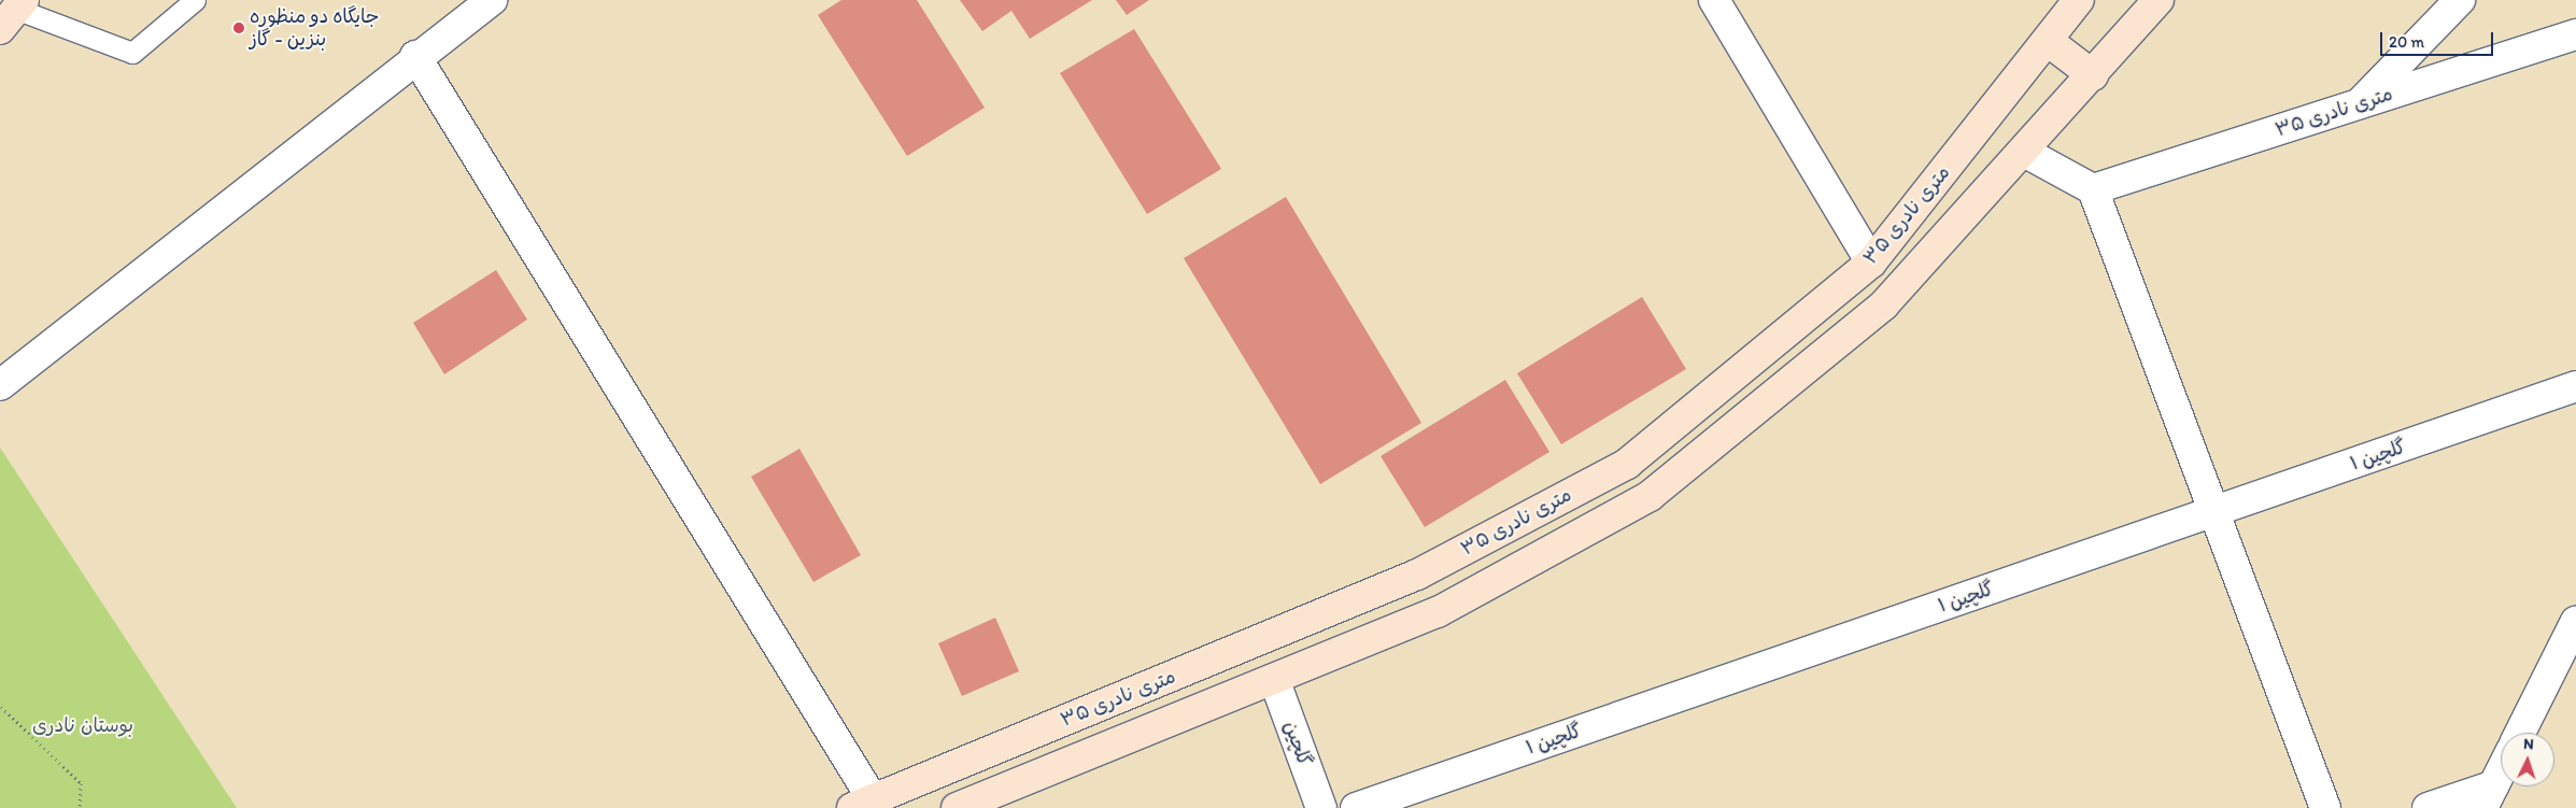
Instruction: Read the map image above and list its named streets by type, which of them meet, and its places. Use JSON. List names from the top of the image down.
{
  "streets": {
    "street": ["۳۵ متری نادری", "گلچین ۱", "گلچین"]
  },
  "parks": ["بوستان نادری"],
  "places": ["جایگاه دو منظوره بنزین - گاز"],
  "scale_bar": "20 m",
  "north": "top"
}
